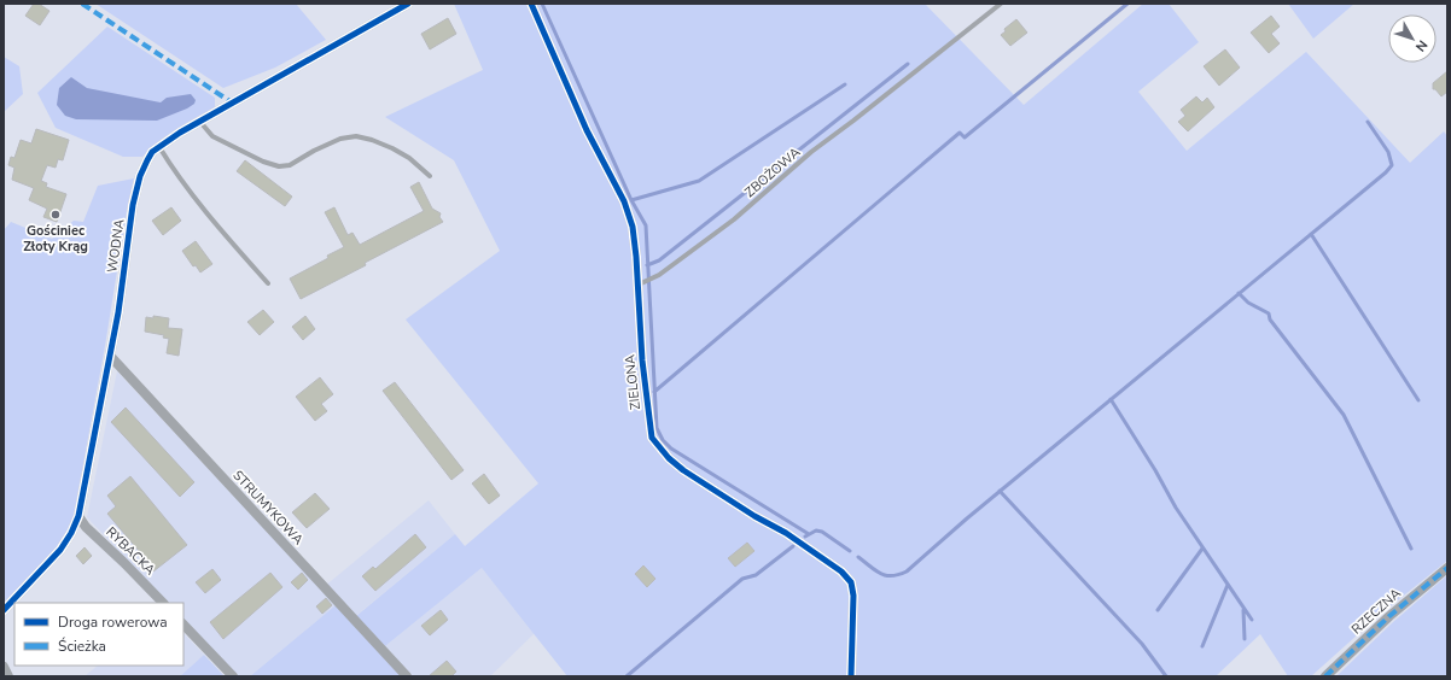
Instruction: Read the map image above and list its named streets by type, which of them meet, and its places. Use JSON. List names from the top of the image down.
{
  "streets": {
    "street": [
      "WODNA",
      "ZIELONA",
      "STRUMYKOWA",
      "RYBACKA",
      "RZECZNA"
    ],
    "lane": ["ZBOŻOWA"]
  },
  "crossings": [
    ["ZBOŻOWA", "ZIELONA"],
    ["WODNA", "STRUMYKOWA"],
    ["WODNA", "RYBACKA"]
  ],
  "places": ["Gościniec Złoty Krąg"],
  "legend": ["Droga rowerowa", "Ścieżka"],
  "north": "bottom right"
}
